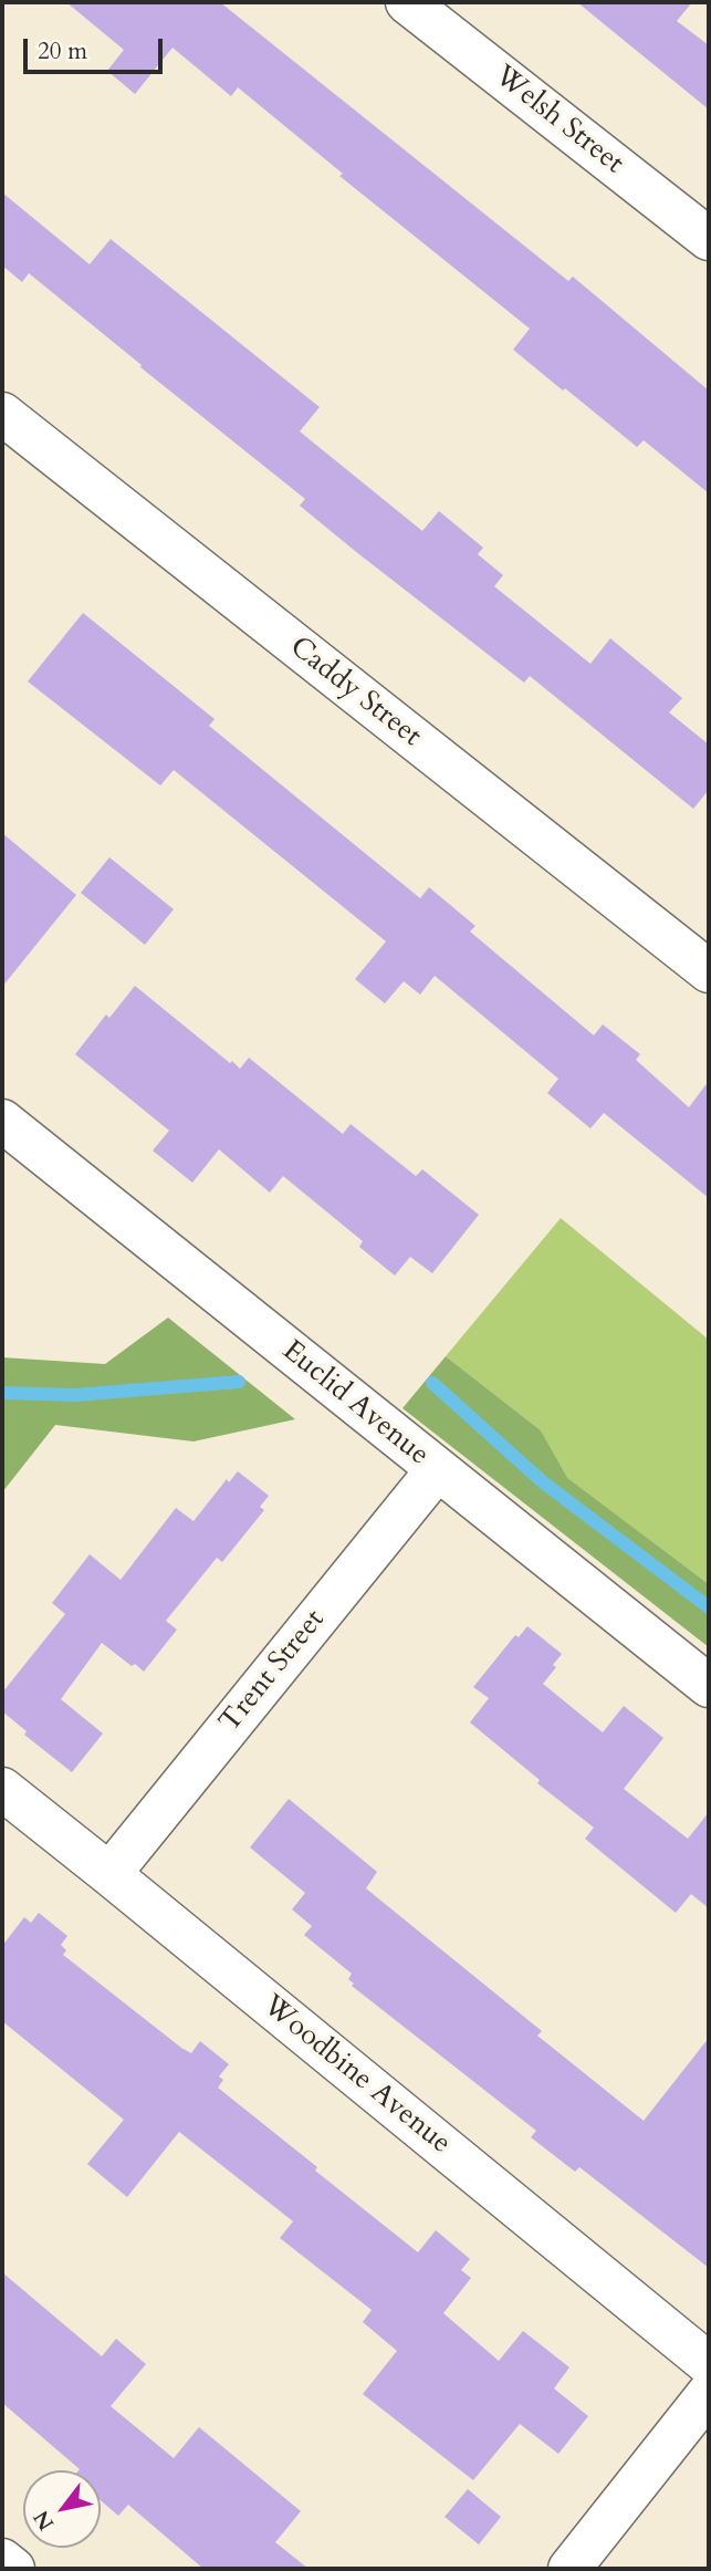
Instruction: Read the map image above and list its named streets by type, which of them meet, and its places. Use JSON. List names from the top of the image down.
{
  "streets": {
    "street": [
      "Welsh Street",
      "Caddy Street",
      "Euclid Avenue",
      "Trent Street",
      "Woodbine Avenue"
    ]
  },
  "crossings": [
    ["Euclid Avenue", "Trent Street"],
    ["Trent Street", "Woodbine Avenue"]
  ],
  "scale_bar": "20 m",
  "north": "bottom left"
}
